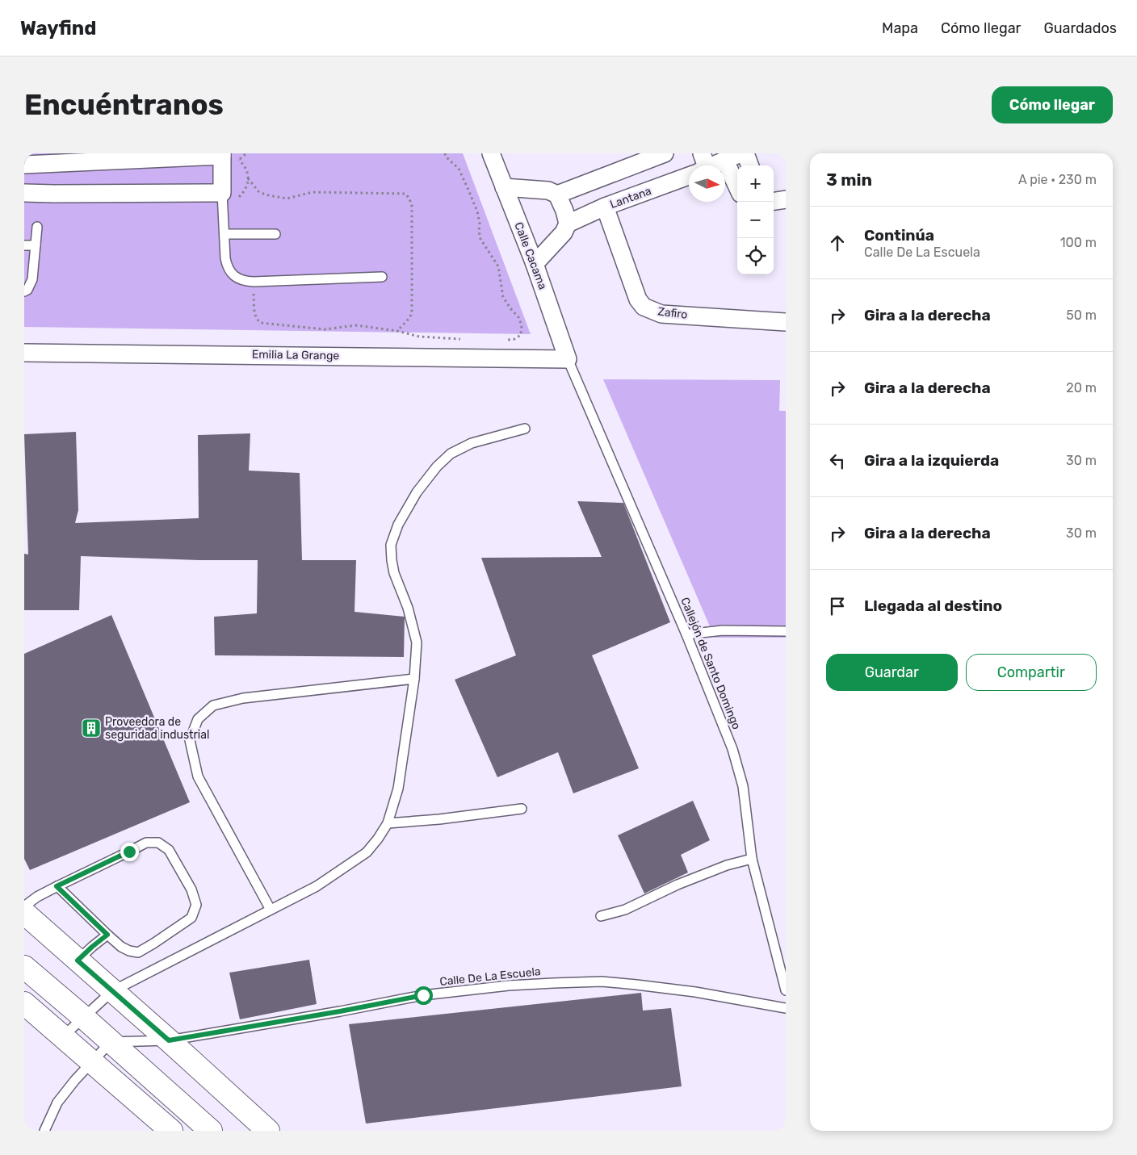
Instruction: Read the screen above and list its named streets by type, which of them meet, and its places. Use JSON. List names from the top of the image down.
{
  "streets": {
    "street": [
      "Lantana",
      "Calle Cacama",
      "Zafiro",
      "Emilia La Grange"
    ],
    "lane": ["Callejón de Santo Domingo", "Calle De La Escuela"]
  },
  "crossings": [
    ["Lantana", "Zafiro"],
    ["Calle Cacama", "Emilia La Grange"],
    ["Calle Cacama", "Callejón de Santo Domingo"],
    ["Emilia La Grange", "Callejón de Santo Domingo"]
  ],
  "places": {
    "building": ["Proveedora de seguridad industrial"]
  },
  "north": "right",
  "page": {
    "header": "Wayfind",
    "nav": ["Mapa", "Cómo llegar", "Guardados"],
    "buttons": [
      "Cómo llegar",
      ["Guardar", "Compartir"]
    ],
    "title": "Encuéntranos",
    "heading": ["3 min", "A pie · 230 m"],
    "map_buttons": ["+", "−"],
    "list": [
      ["Continúa", "Calle De La Escuela", "100 m"],
      ["Gira a la derecha", "50 m"],
      ["Gira a la derecha", "20 m"],
      ["Gira a la izquierda", "30 m"],
      ["Gira a la derecha", "30 m"],
      "Llegada al destino"
    ]
  }
}
